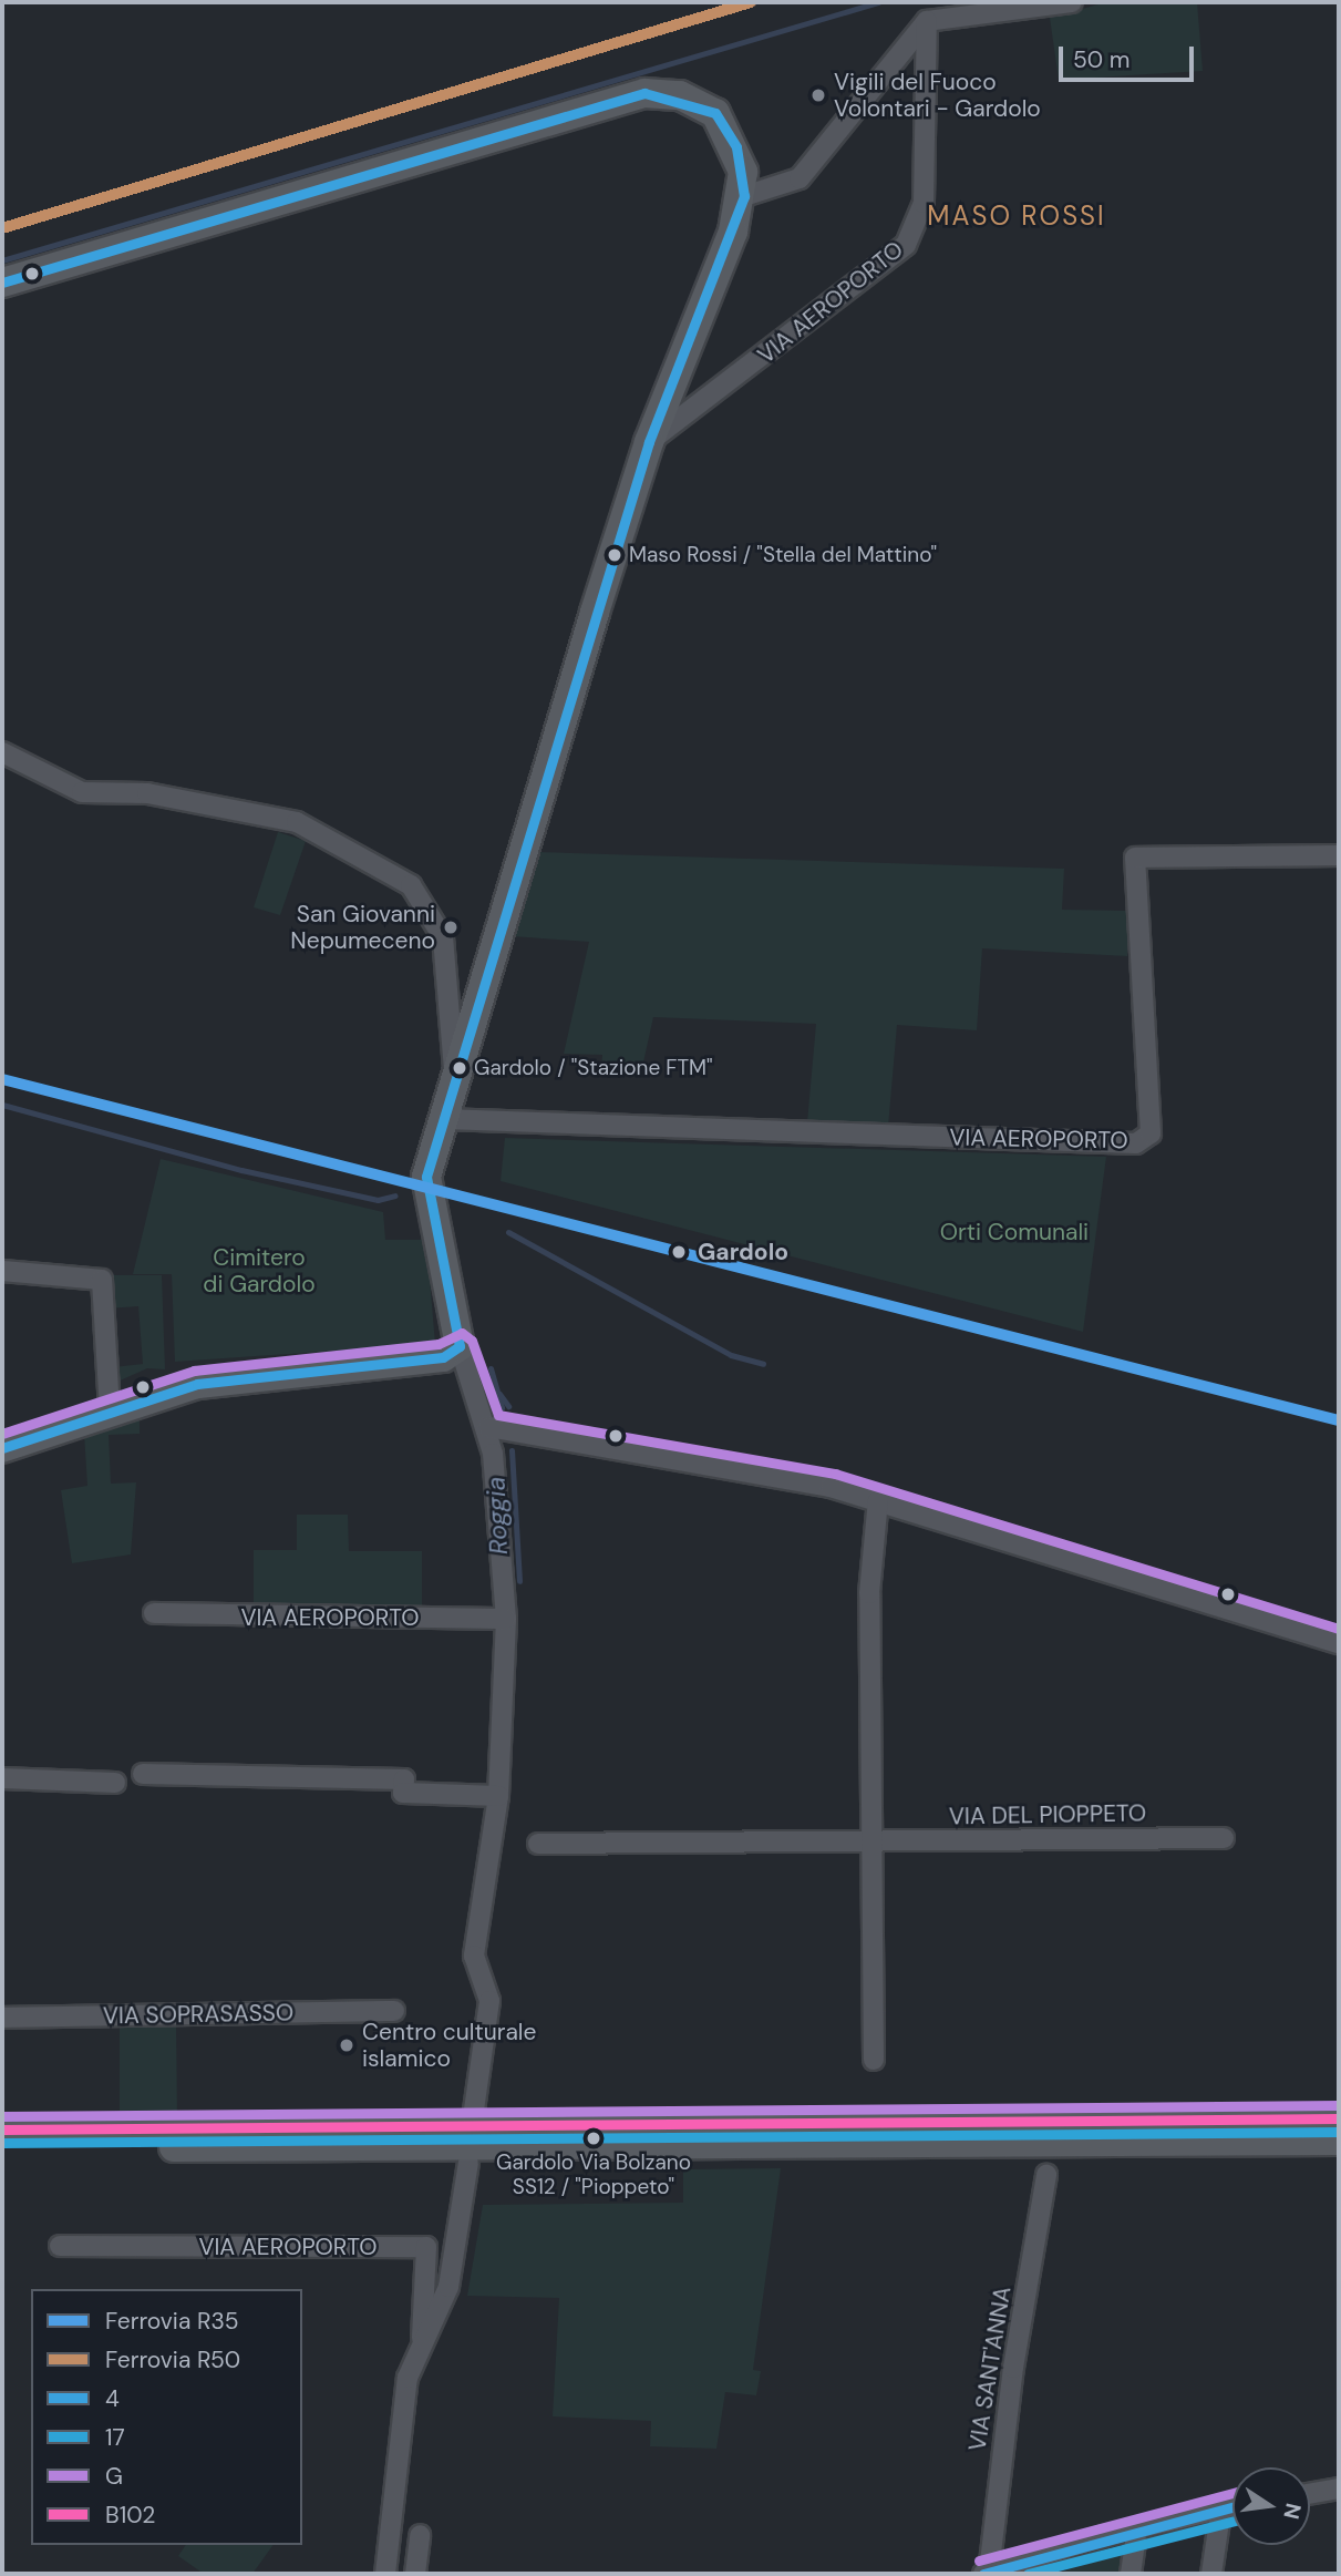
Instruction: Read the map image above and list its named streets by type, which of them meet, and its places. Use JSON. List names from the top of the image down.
{
  "streets": {
    "street": [
      "VIA AEROPORTO",
      "VIA DEL PIOPPETO",
      "VIA SOPRASASSO",
      "VIA SANT'ANNA"
    ]
  },
  "districts": ["MASO ROSSI"],
  "water": ["Roggia"],
  "parks": ["Orti Comunali", "Cimitero di Gardolo"],
  "places": [
    "Vigili del Fuoco Volontari - Gardolo",
    "Maso Rossi / \"Stella del Mattino\"",
    "San Giovanni Nepumeceno",
    "Gardolo / \"Stazione FTM\"",
    "Gardolo",
    "Centro culturale islamico",
    "Gardolo Via Bolzano SS12 / \"Pioppeto\""
  ],
  "lines": [
    "rail line R50",
    "transit line 4",
    "rail line R35",
    "transit line G",
    "transit line B102",
    "transit line 17"
  ],
  "legend": [
    "Ferrovia R35",
    "Ferrovia R50",
    "4",
    "17",
    "G",
    "B102"
  ],
  "scale_bar": "50 m",
  "north": "right"
}
